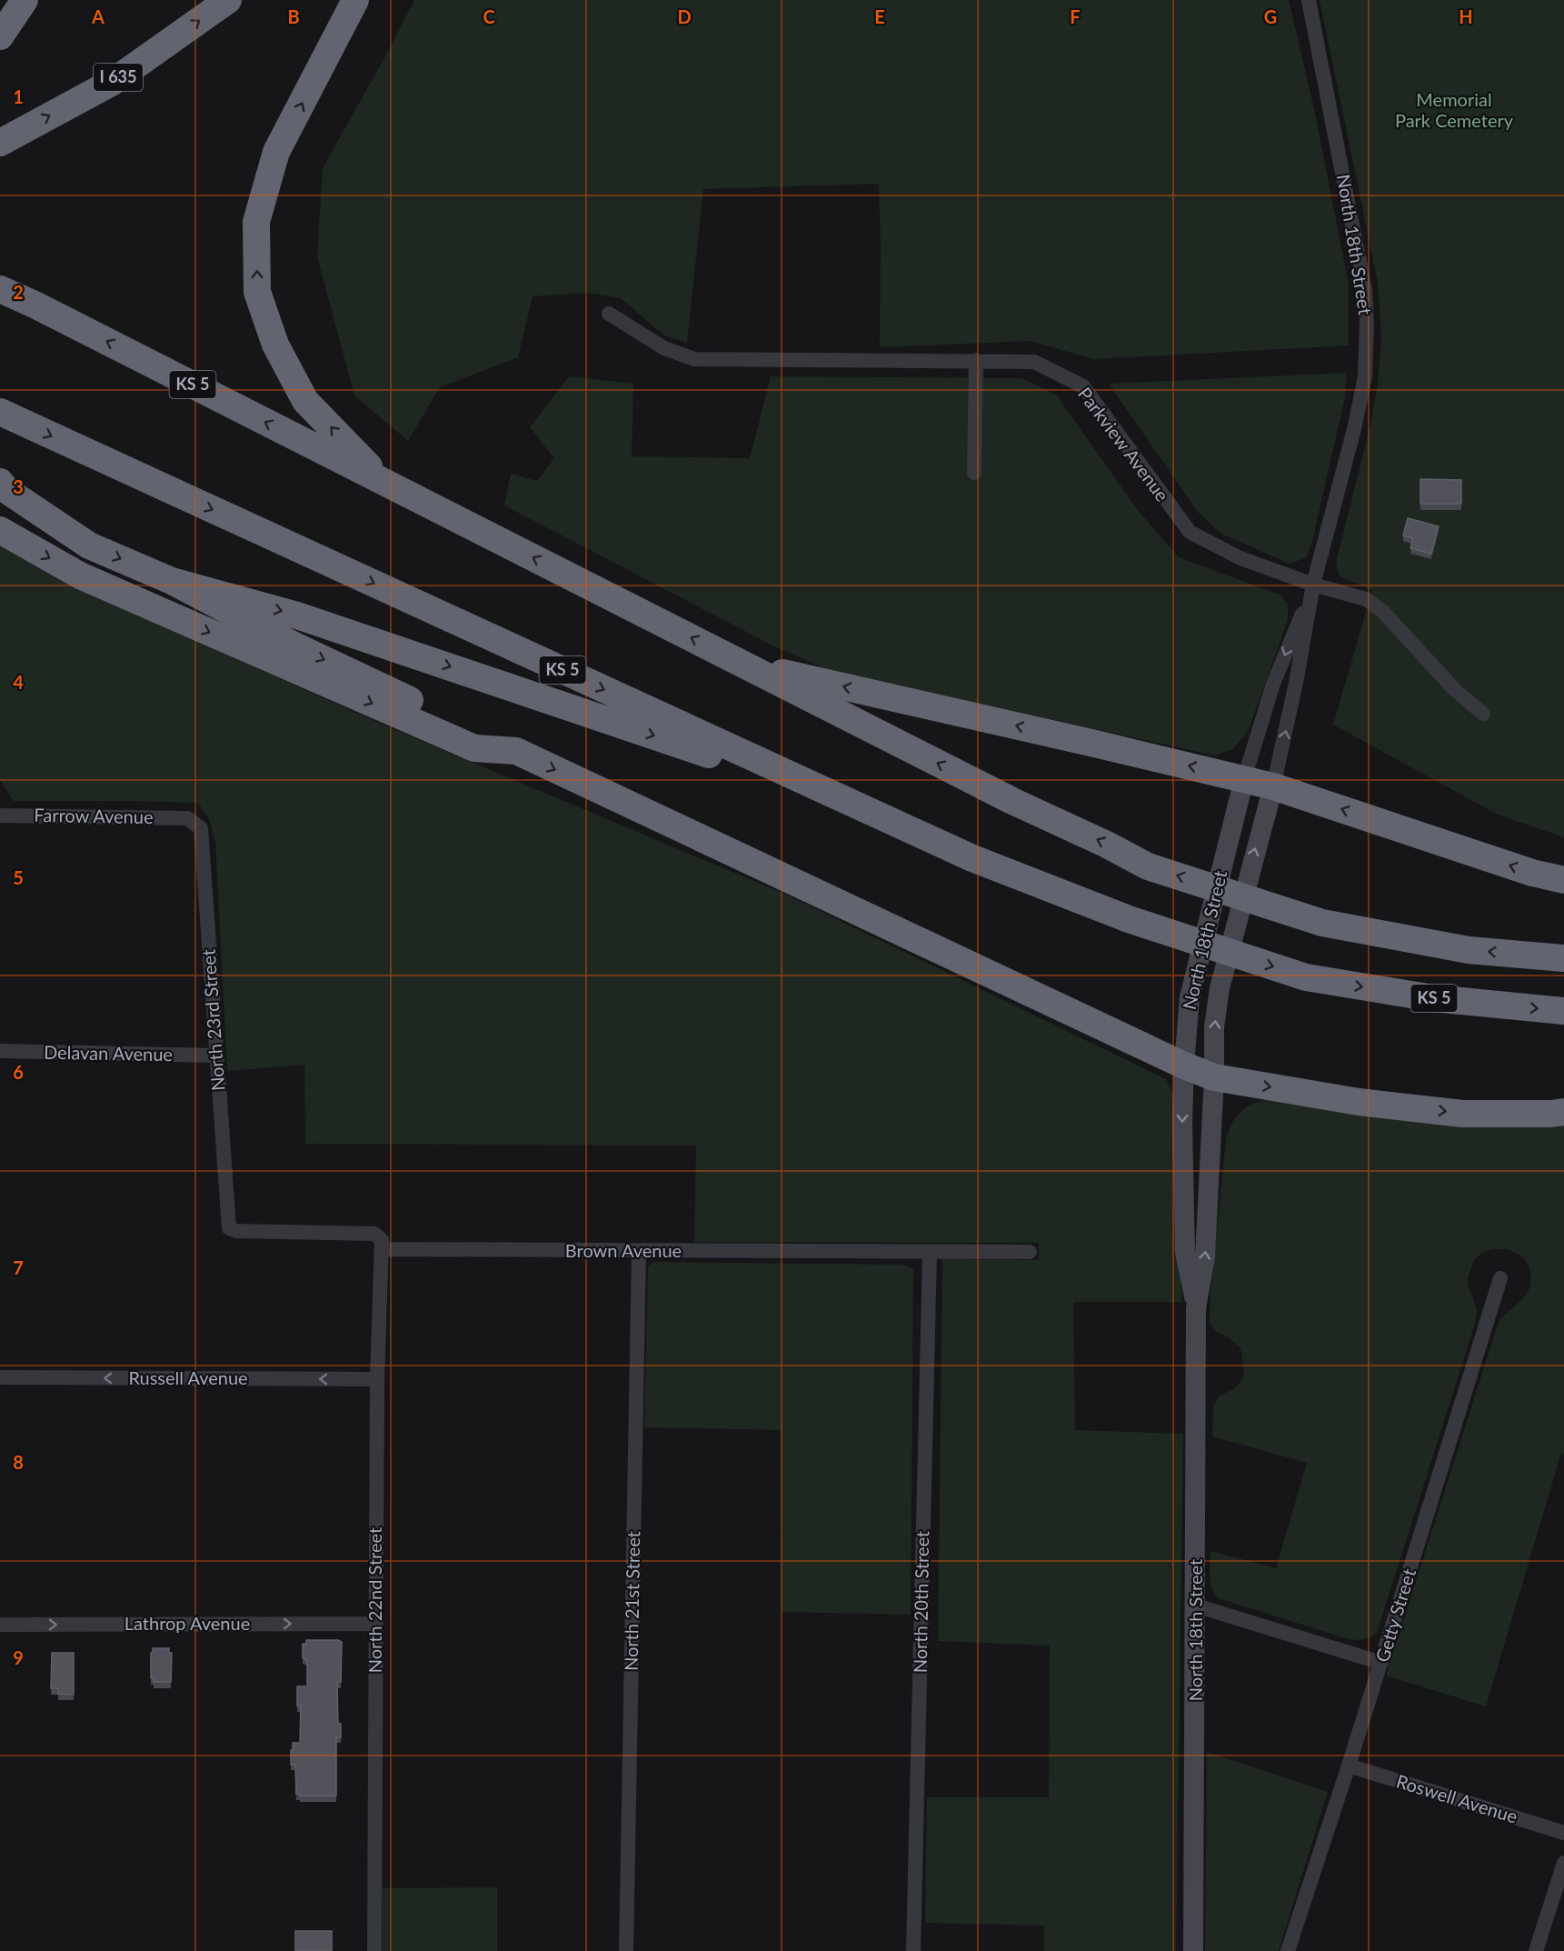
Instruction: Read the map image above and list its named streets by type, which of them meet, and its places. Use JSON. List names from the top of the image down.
{
  "streets": {
    "highway": ["I 635", "KS 5"],
    "main road": ["North 18th Street"],
    "street": [
      "Parkview Avenue",
      "Farrow Avenue",
      "North 23rd Street",
      "Delavan Avenue",
      "Brown Avenue",
      "Russell Avenue",
      "North 22nd Street",
      "North 21st Street",
      "North 20th Street",
      "Getty Street",
      "Lathrop Avenue",
      "Roswell Avenue"
    ]
  },
  "crossings": [
    ["North 18th Street", "Parkview Avenue"],
    ["Farrow Avenue", "North 23rd Street"],
    ["North 23rd Street", "Delavan Avenue"],
    ["North 23rd Street", "Brown Avenue"],
    ["North 23rd Street", "North 22nd Street"],
    ["Brown Avenue", "North 22nd Street"],
    ["Brown Avenue", "North 21st Street"],
    ["Brown Avenue", "North 20th Street"],
    ["Russell Avenue", "North 22nd Street"],
    ["North 22nd Street", "Lathrop Avenue"],
    ["Getty Street", "Roswell Avenue"]
  ],
  "one_way": ["Russell Avenue", "Lathrop Avenue"],
  "parks": ["Memorial Park Cemetery"],
  "grid": {
    "columns": [
      "A",
      "B",
      "C",
      "D",
      "E",
      "F",
      "G",
      "H"
    ],
    "rows": [
      "1",
      "2",
      "3",
      "4",
      "5",
      "6",
      "7",
      "8",
      "9"
    ]
  }
}
